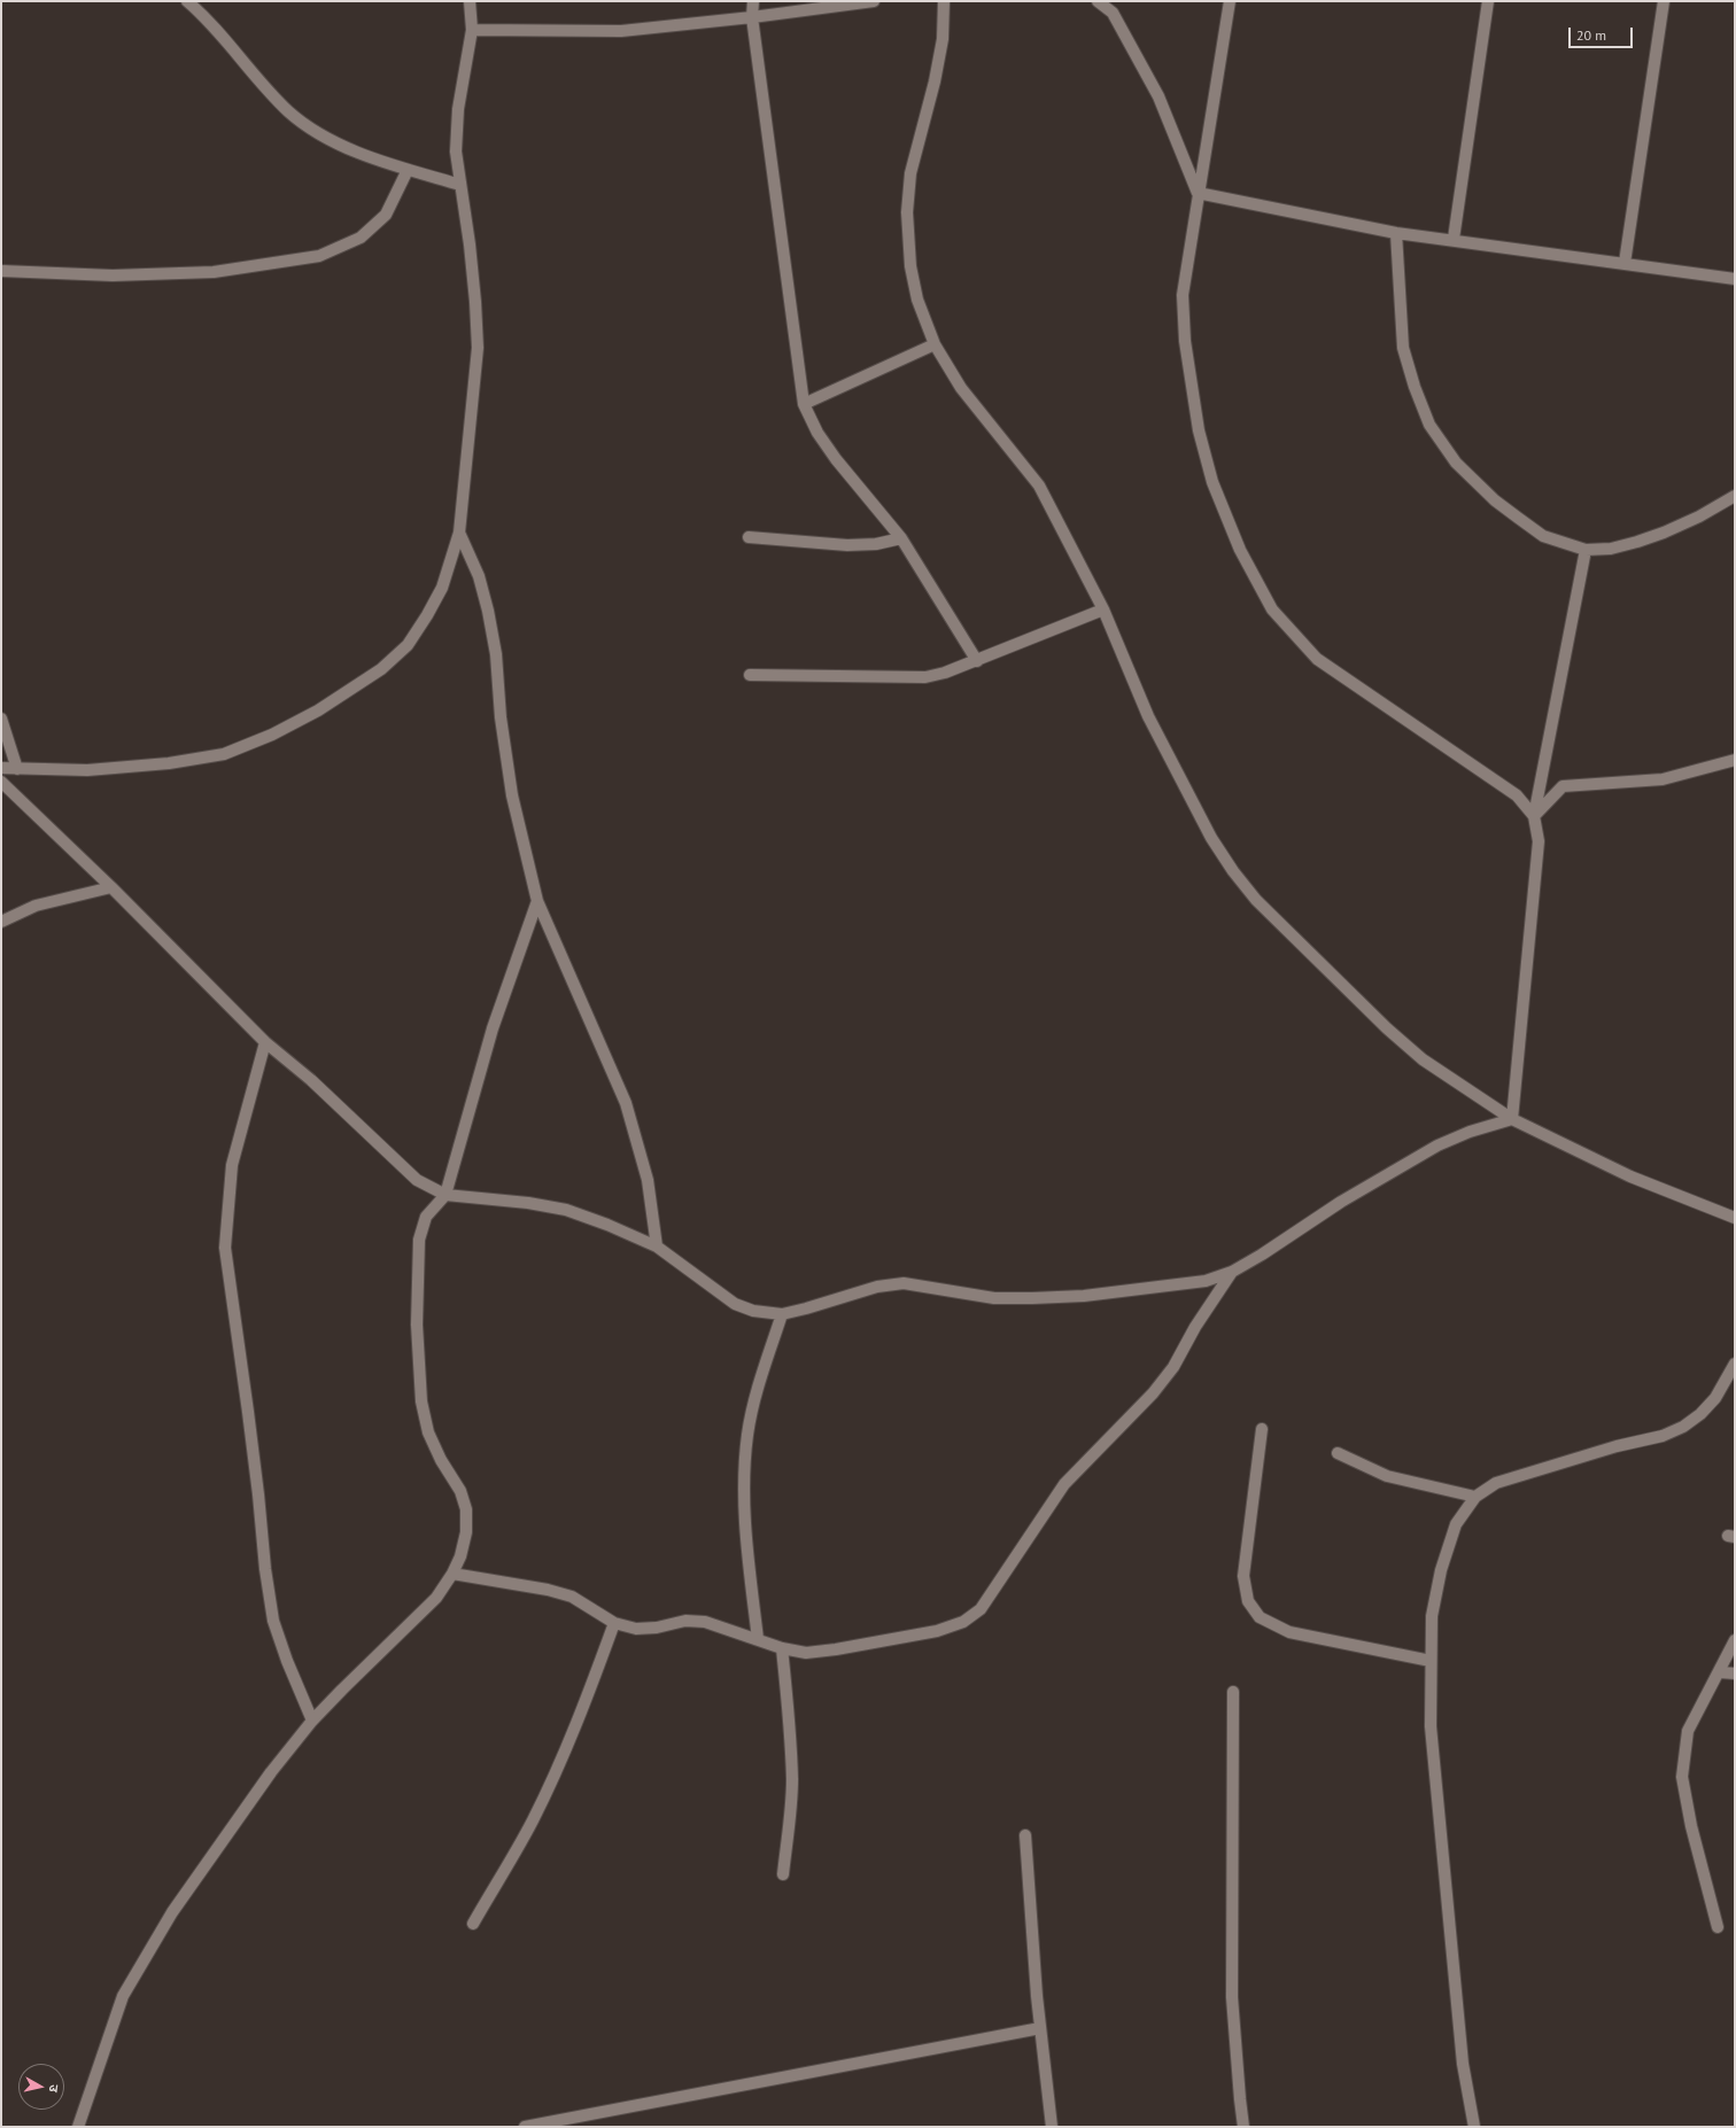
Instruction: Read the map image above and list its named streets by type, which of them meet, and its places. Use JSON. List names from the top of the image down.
{
  "scale_bar": "20 m",
  "north": "right"
}
